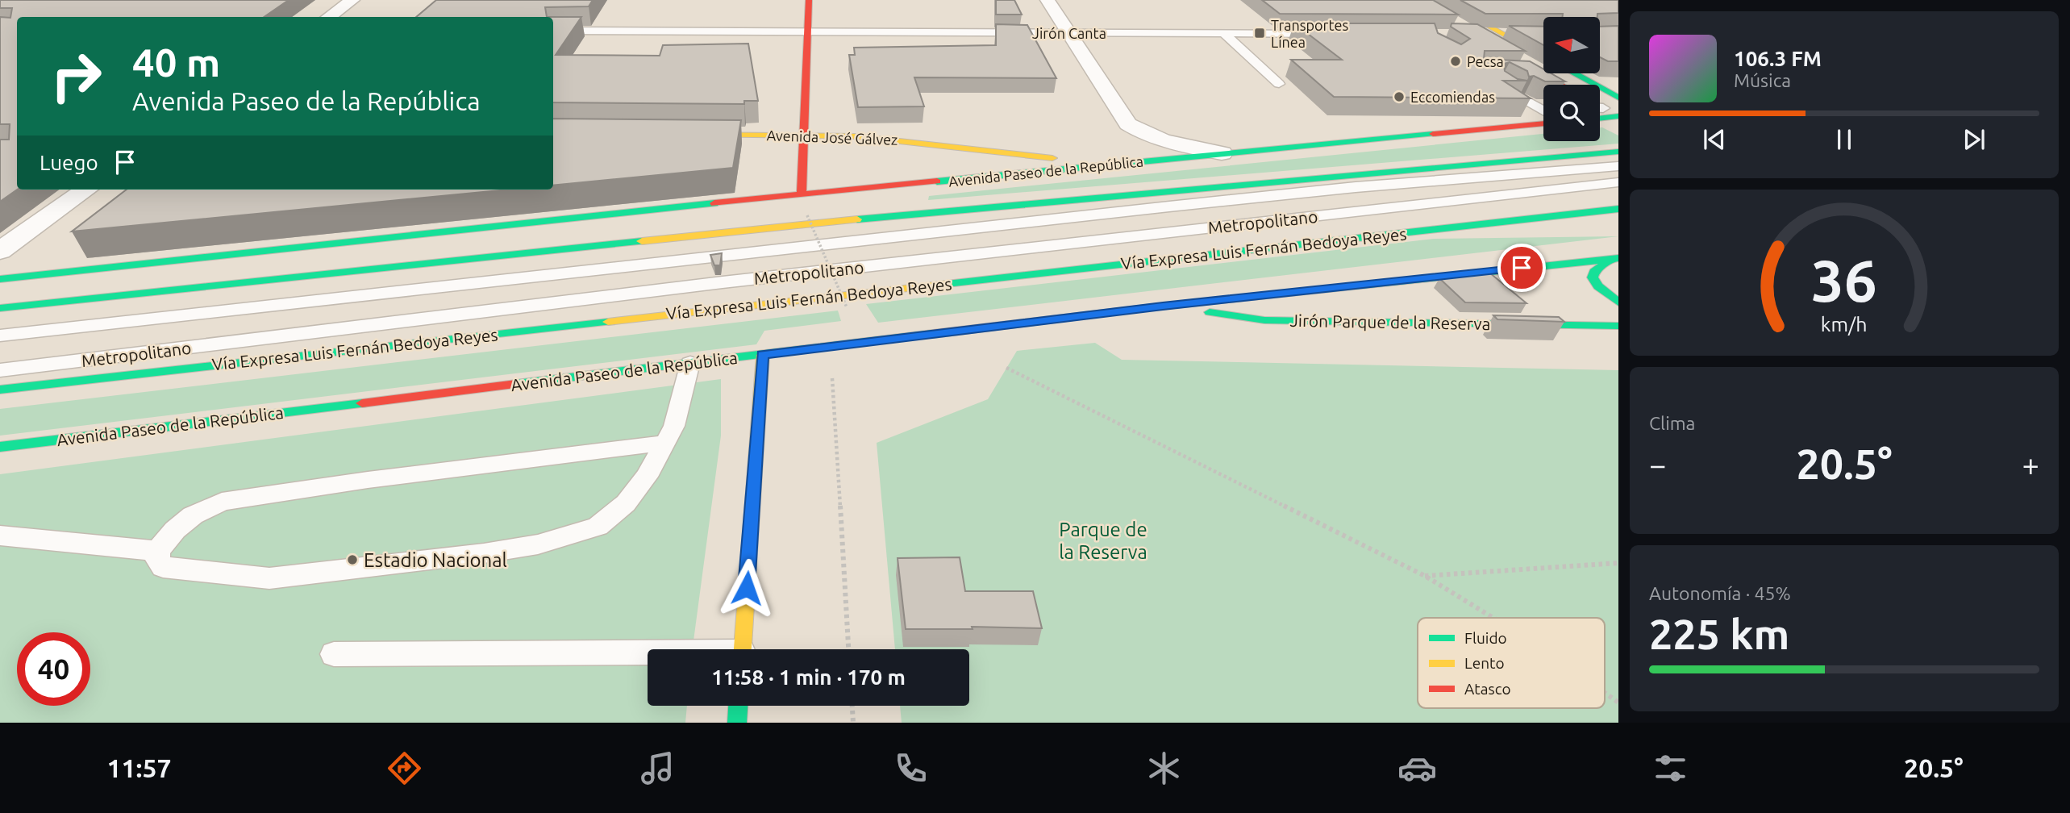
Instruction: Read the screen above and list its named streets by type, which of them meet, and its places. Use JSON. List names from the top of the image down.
{
  "streets": {
    "main road": [
      "Avenida José Gálvez",
      "Avenida Paseo de la República",
      "Vía Expresa Luis Fernán Bedoya Reyes",
      "Jirón Parque de la Reserva"
    ],
    "lane": ["Jirón Canta", "Metropolitano"]
  },
  "crossings": [
    ["Avenida José Gálvez", "Avenida Paseo de la República"],
    ["Avenida Paseo de la República", "Jirón Parque de la Reserva"]
  ],
  "parks": ["Parque de la Reserva"],
  "places": {
    "transit": ["Transportes Línea"],
    "other": ["Pecsa", "Eccomiendas", "Estadio Nacional"]
  },
  "legend": ["Fluido", "Lento", "Atasco"],
  "north": "left",
  "page": {
    "turn": ["40 m", "Avenida Paseo de la República"],
    "song": ["106.3 FM", "Música"],
    "then": "Luego",
    "tile": [
      "Clima",
      ["Autonomía · 45%", "225 km"]
    ],
    "heat": ["−", "20.5°", "+"],
    "limit": "40",
    "trip": "11:58 · 1 min · 170 m",
    "tabs": ["11:57", "20.5°"],
    "gauge": ["36", "km/h"]
  }
}
